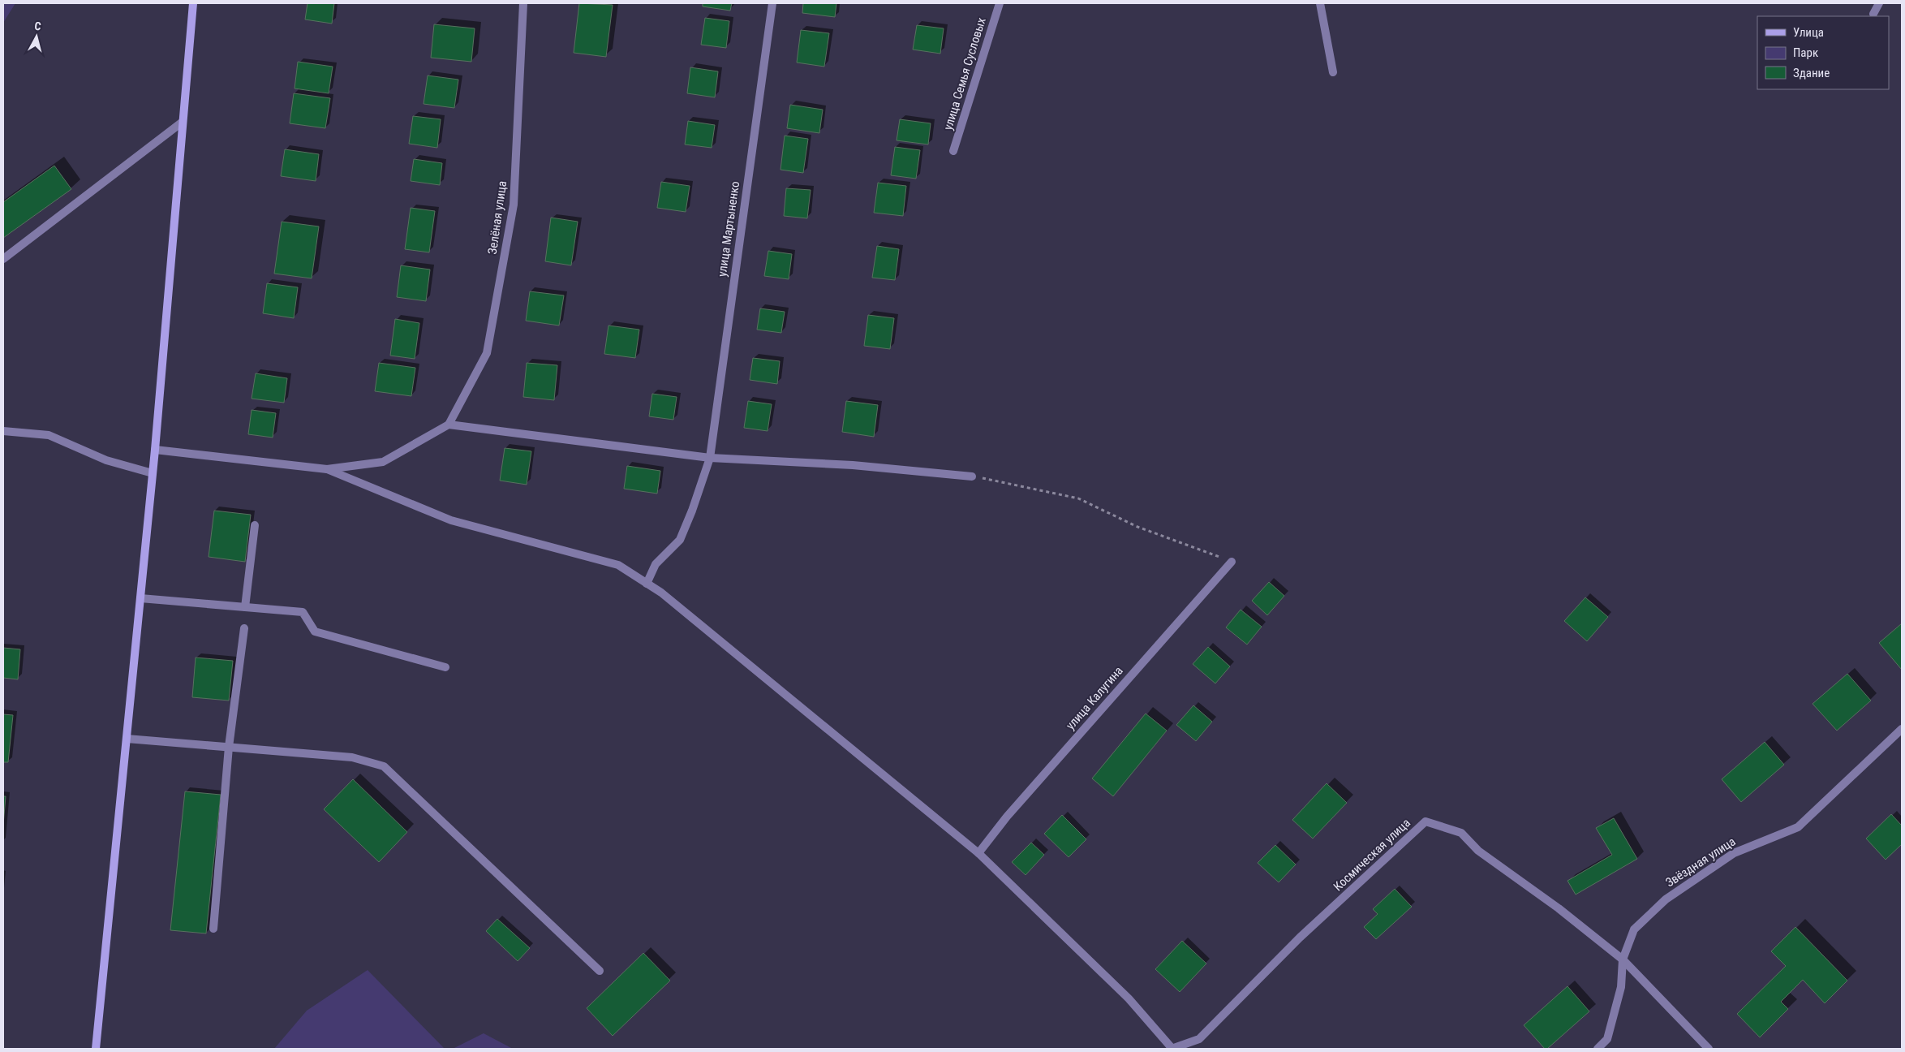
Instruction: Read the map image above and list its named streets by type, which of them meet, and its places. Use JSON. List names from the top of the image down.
{
  "streets": {
    "street": [
      "улица Семья Сусловых",
      "Зелёная улица",
      "улица Мартыненко",
      "улица Калугина",
      "Космическая улица",
      "Звёздная улица"
    ]
  },
  "crossings": [
    ["Космическая улица", "Звёздная улица"]
  ],
  "legend": ["Улица", "Парк", "Здание"],
  "north": "top"
}
